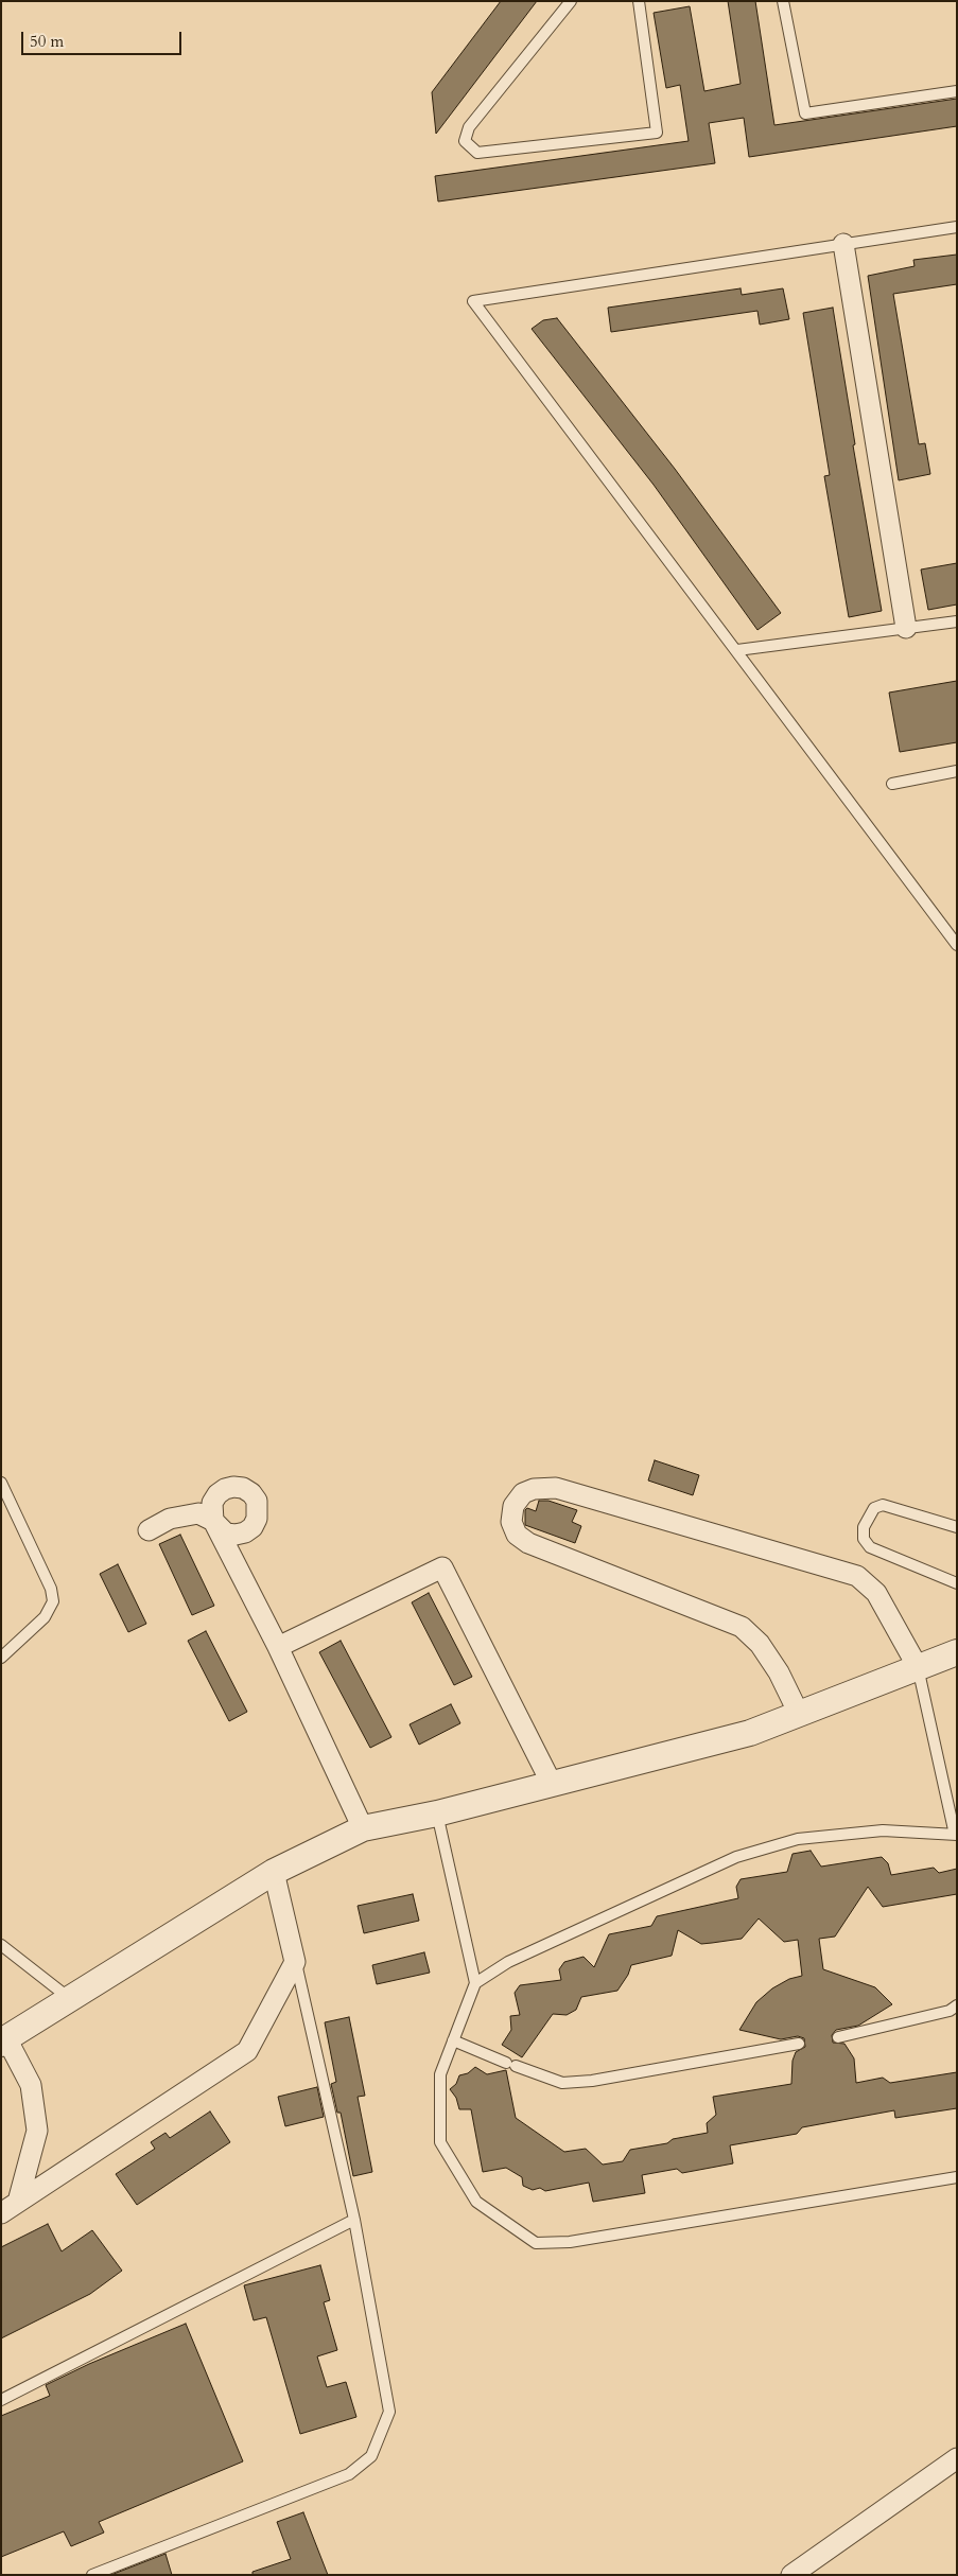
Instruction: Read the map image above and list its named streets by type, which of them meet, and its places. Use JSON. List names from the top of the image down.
{
  "scale_bar": "50 m"
}
